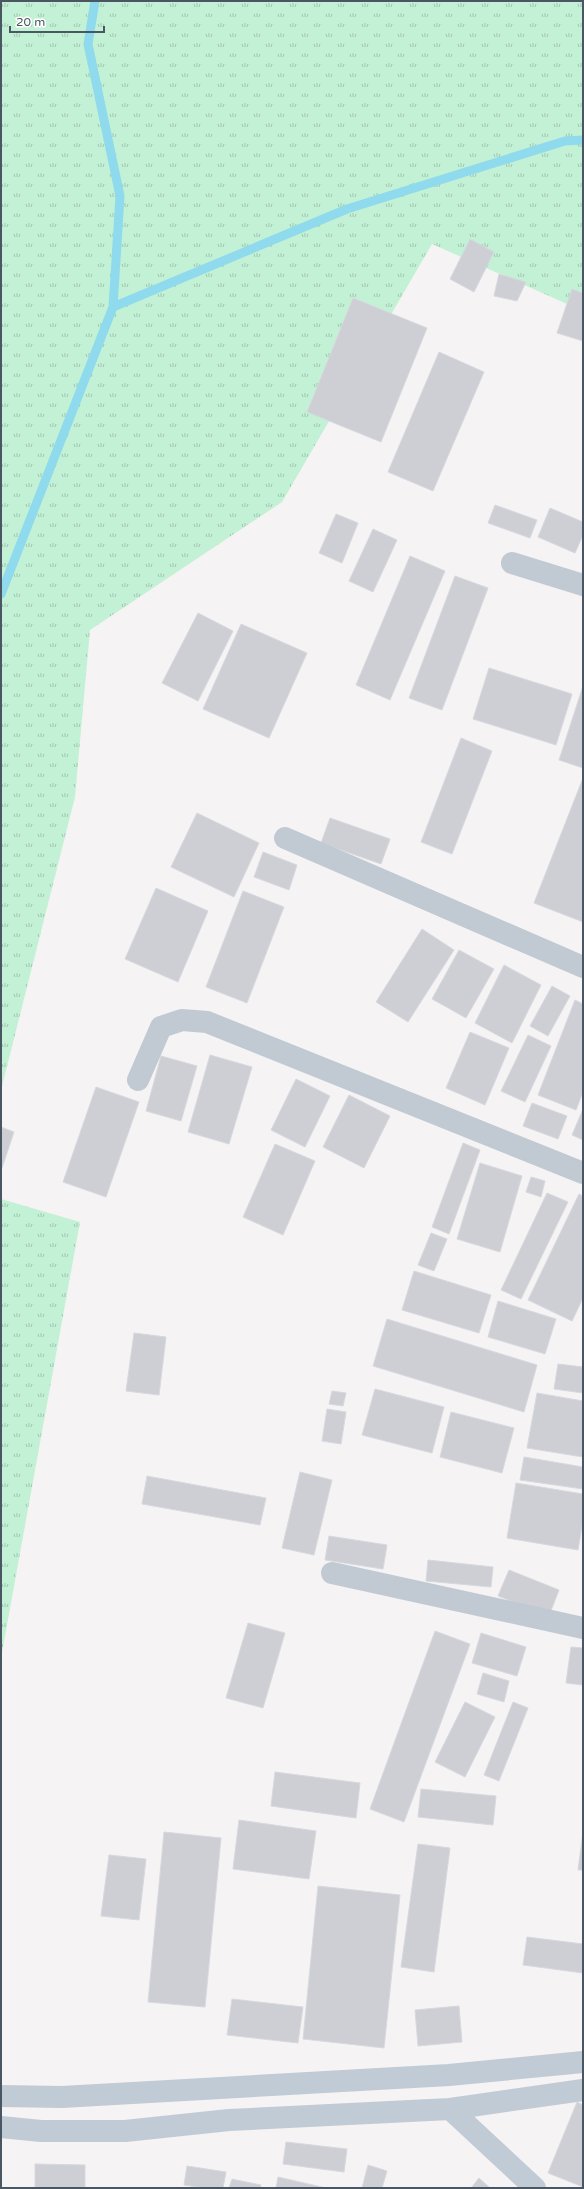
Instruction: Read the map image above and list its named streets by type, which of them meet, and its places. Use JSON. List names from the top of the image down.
{
  "scale_bar": "20 m"
}
